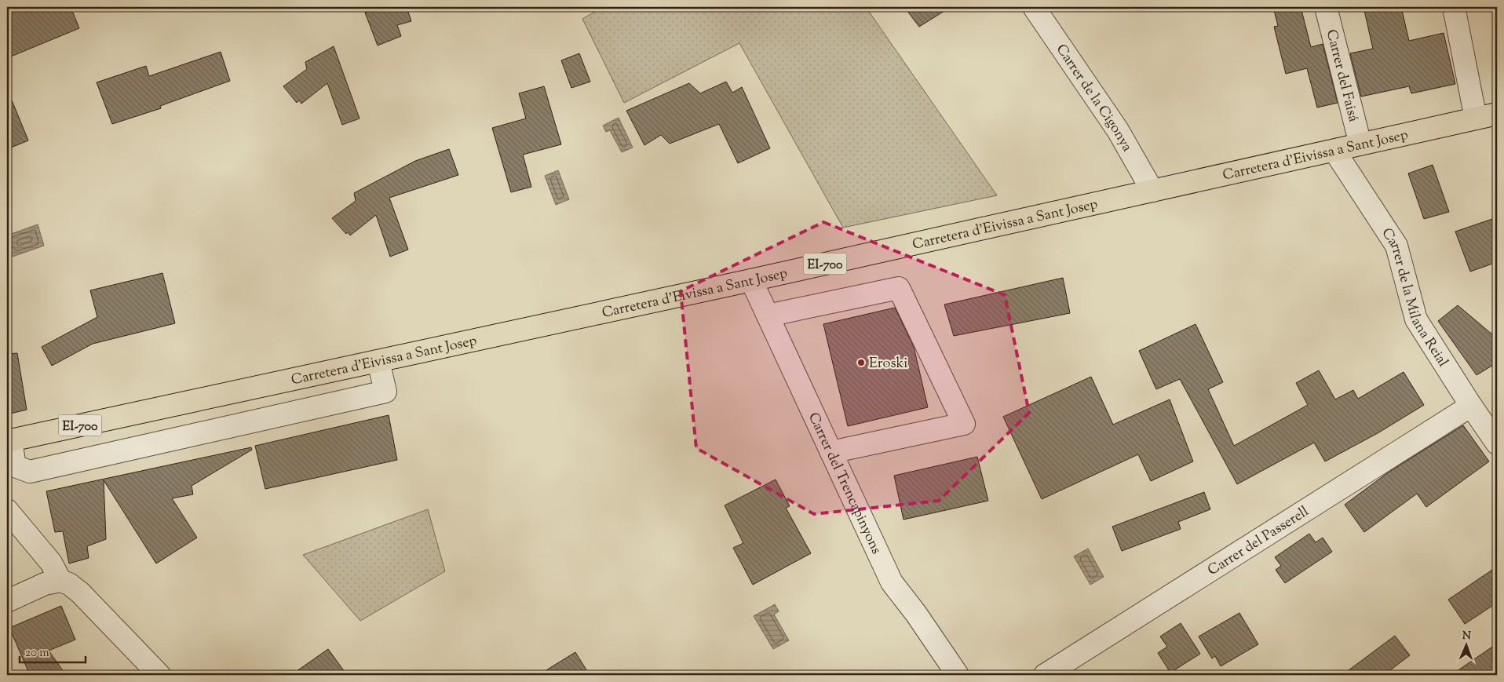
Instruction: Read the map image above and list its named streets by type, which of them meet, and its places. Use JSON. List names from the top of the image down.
{
  "streets": {
    "main road": ["Carretera d'Eivissa a Sant Josep", "EI-700"],
    "street": [
      "Carrer del Faisá",
      "Carrer de la Cigonya",
      "Carrer de la Milana Reial",
      "Carrer del Trencapinyons",
      "Carrer del Passerell"
    ]
  },
  "crossings": [
    ["Carrer del Faisá", "Carretera d'Eivissa a Sant Josep"],
    ["Carrer de la Cigonya", "Carretera d'Eivissa a Sant Josep"],
    ["Carretera d'Eivissa a Sant Josep", "Carrer de la Milana Reial"],
    ["Carretera d'Eivissa a Sant Josep", "Carrer del Trencapinyons"],
    ["Carrer de la Milana Reial", "Carrer del Passerell"]
  ],
  "places": ["Eroski"],
  "scale_bar": "20 m",
  "north": "top"
}
